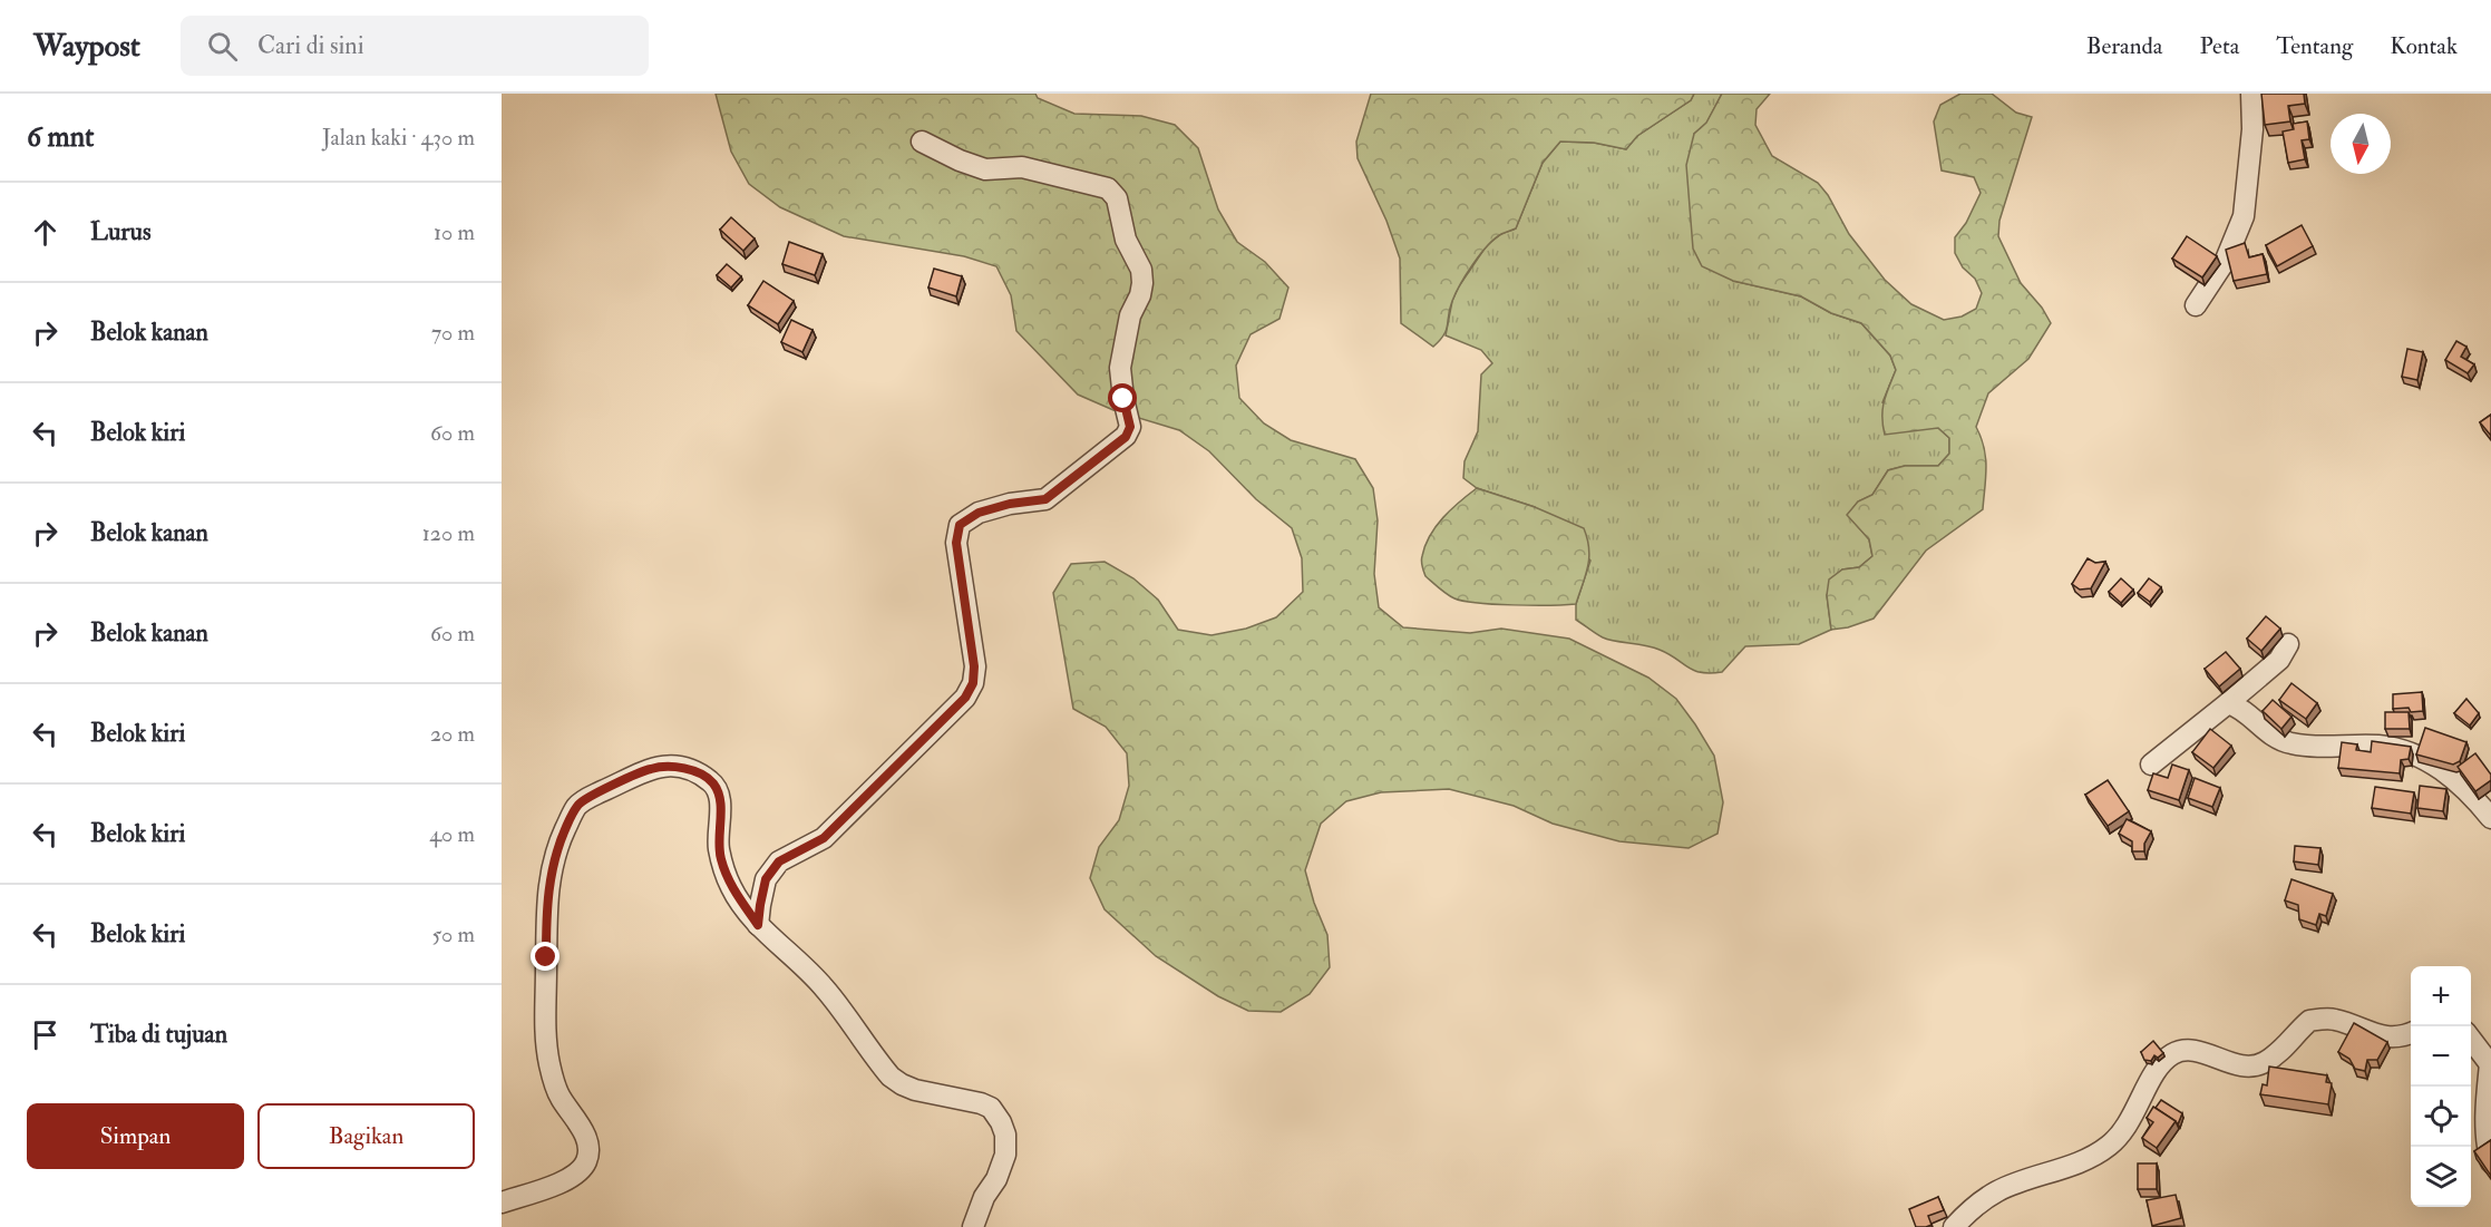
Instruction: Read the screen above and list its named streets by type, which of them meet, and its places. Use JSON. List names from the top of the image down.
{
  "north": "bottom",
  "page": {
    "header": "Waypost",
    "search": "Cari di sini",
    "nav": [
      "Beranda",
      "Peta",
      "Tentang",
      "Kontak"
    ],
    "heading": ["6 mnt", "Jalan kaki · 430 m"],
    "list": [
      ["Lurus", "10 m"],
      ["Belok kanan", "70 m"],
      ["Belok kiri", "60 m"],
      ["Belok kanan", "120 m"],
      ["Belok kanan", "60 m"],
      ["Belok kiri", "20 m"],
      ["Belok kiri", "40 m"],
      ["Belok kiri", "50 m"],
      "Tiba di tujuan"
    ],
    "map_buttons": ["+", "−"],
    "buttons": ["Simpan", "Bagikan"]
  }
}
